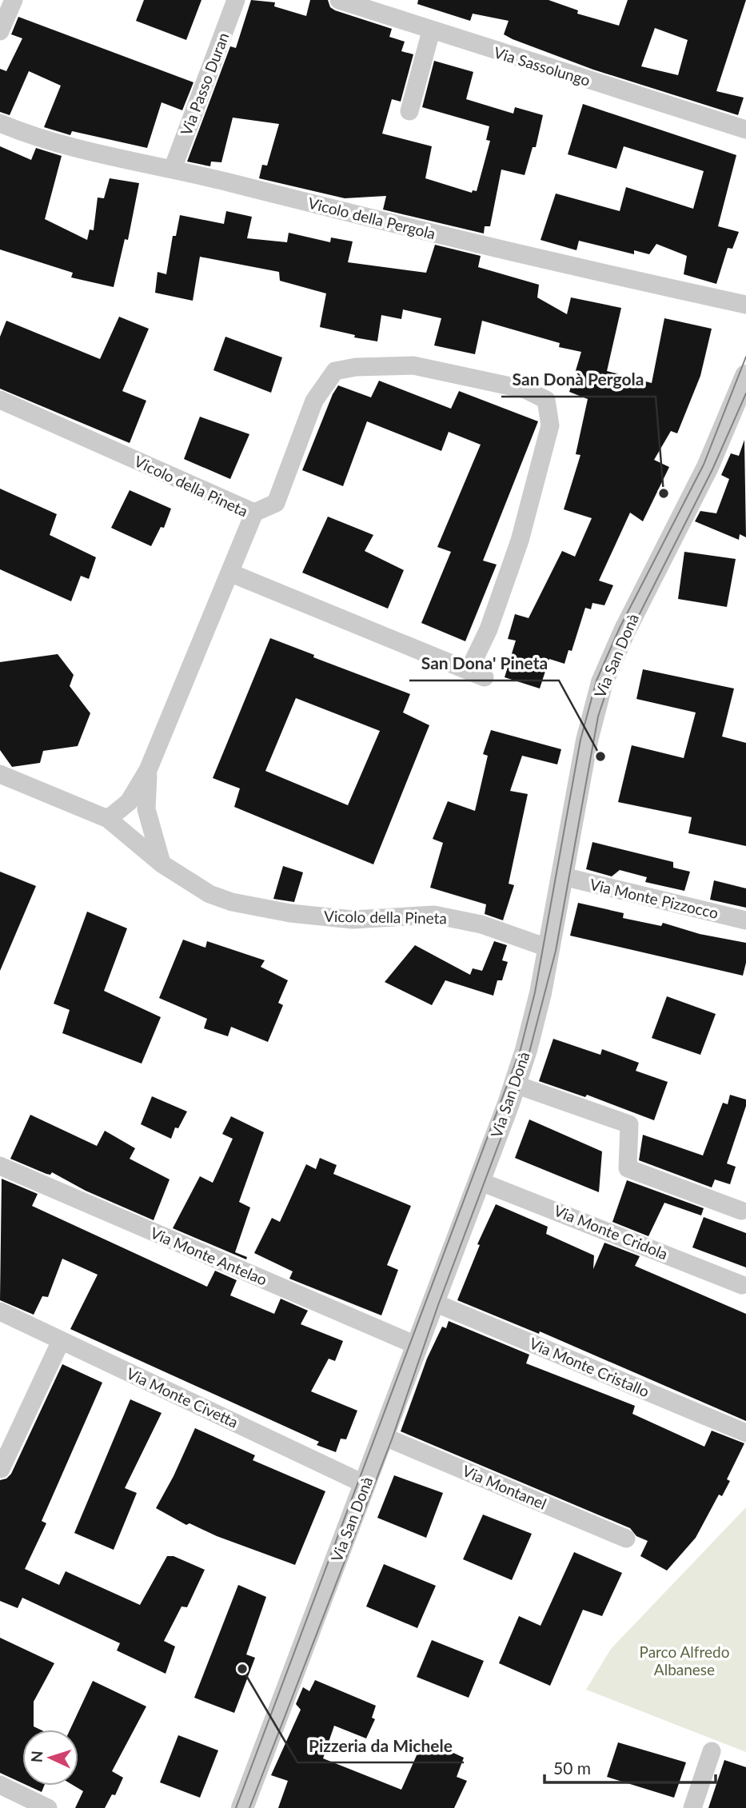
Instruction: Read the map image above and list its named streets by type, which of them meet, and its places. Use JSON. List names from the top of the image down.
{
  "streets": {
    "street": [
      "Via Sassolungo",
      "Via Passo Duran",
      "Vicolo della Pergola",
      "Vicolo della Pineta",
      "Via San Donà",
      "Via Monte Pizzocco",
      "Via Monte Cridola",
      "Via Monte Antelao",
      "Via Monte Cristallo",
      "Via Monte Civetta",
      "Via Montanel"
    ]
  },
  "crossings": [
    ["Via Passo Duran", "Vicolo della Pergola"],
    ["Vicolo della Pineta", "Via San Donà"],
    ["Via San Donà", "Via Monte Pizzocco"],
    ["Via San Donà", "Via Monte Cridola"],
    ["Via San Donà", "Via Monte Antelao"],
    ["Via San Donà", "Via Monte Cristallo"],
    ["Via San Donà", "Via Monte Civetta"],
    ["Via San Donà", "Via Montanel"]
  ],
  "parks": ["Parco Alfredo Albanese"],
  "places": ["San Donà Pergola", "San Dona' Pineta", "Pizzeria da Michele"],
  "scale_bar": "50 m",
  "north": "left"
}
